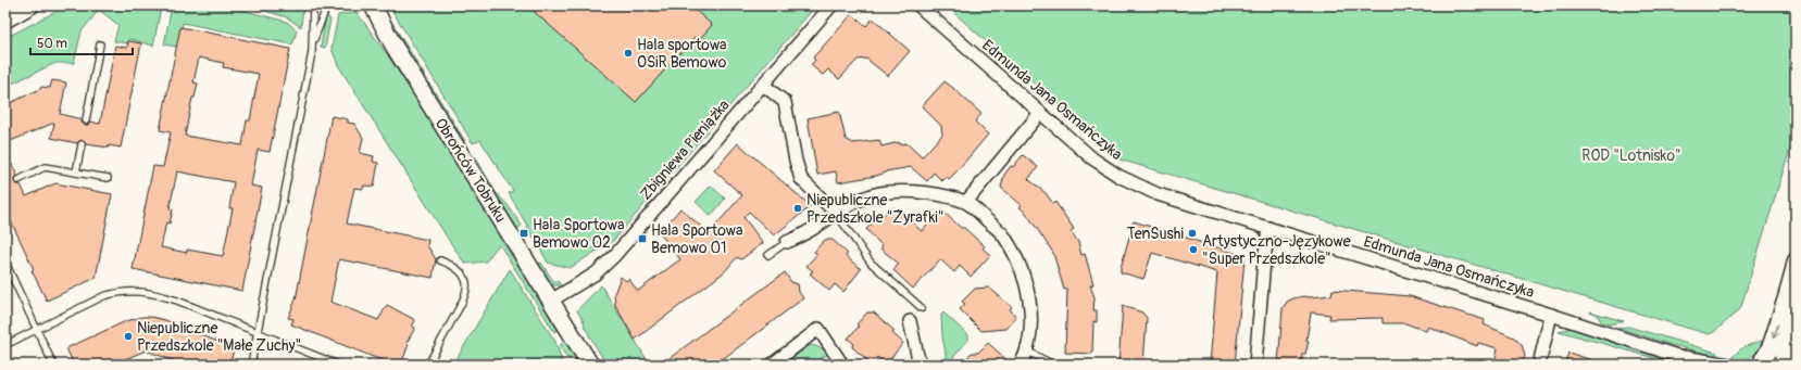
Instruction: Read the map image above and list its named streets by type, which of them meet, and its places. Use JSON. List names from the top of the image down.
{
  "streets": {
    "street": ["Edmunda Jana Osmańczyka", "Zbigniewa Pieniążka", "Obrońców Tobruku"]
  },
  "crossings": [
    ["Zbigniewa Pieniążka", "Obrońców Tobruku"]
  ],
  "parks": ["ROD \"Lotnisko\""],
  "places": {
    "other": [
      "Hala sportowa OSiR Bemowo",
      "Niepubliczne Przedszkole \"Żyrafki\"",
      "TenSushi",
      "Artystyczno-Językowe \"Super Przedszkole\"",
      "Niepubliczne Przedszkole \"Małe Zuchy\""
    ],
    "transit": ["Hala Sportowa Bemowo 02", "Hala Sportowa Bemowo 01"]
  },
  "scale_bar": "50 m"
}
